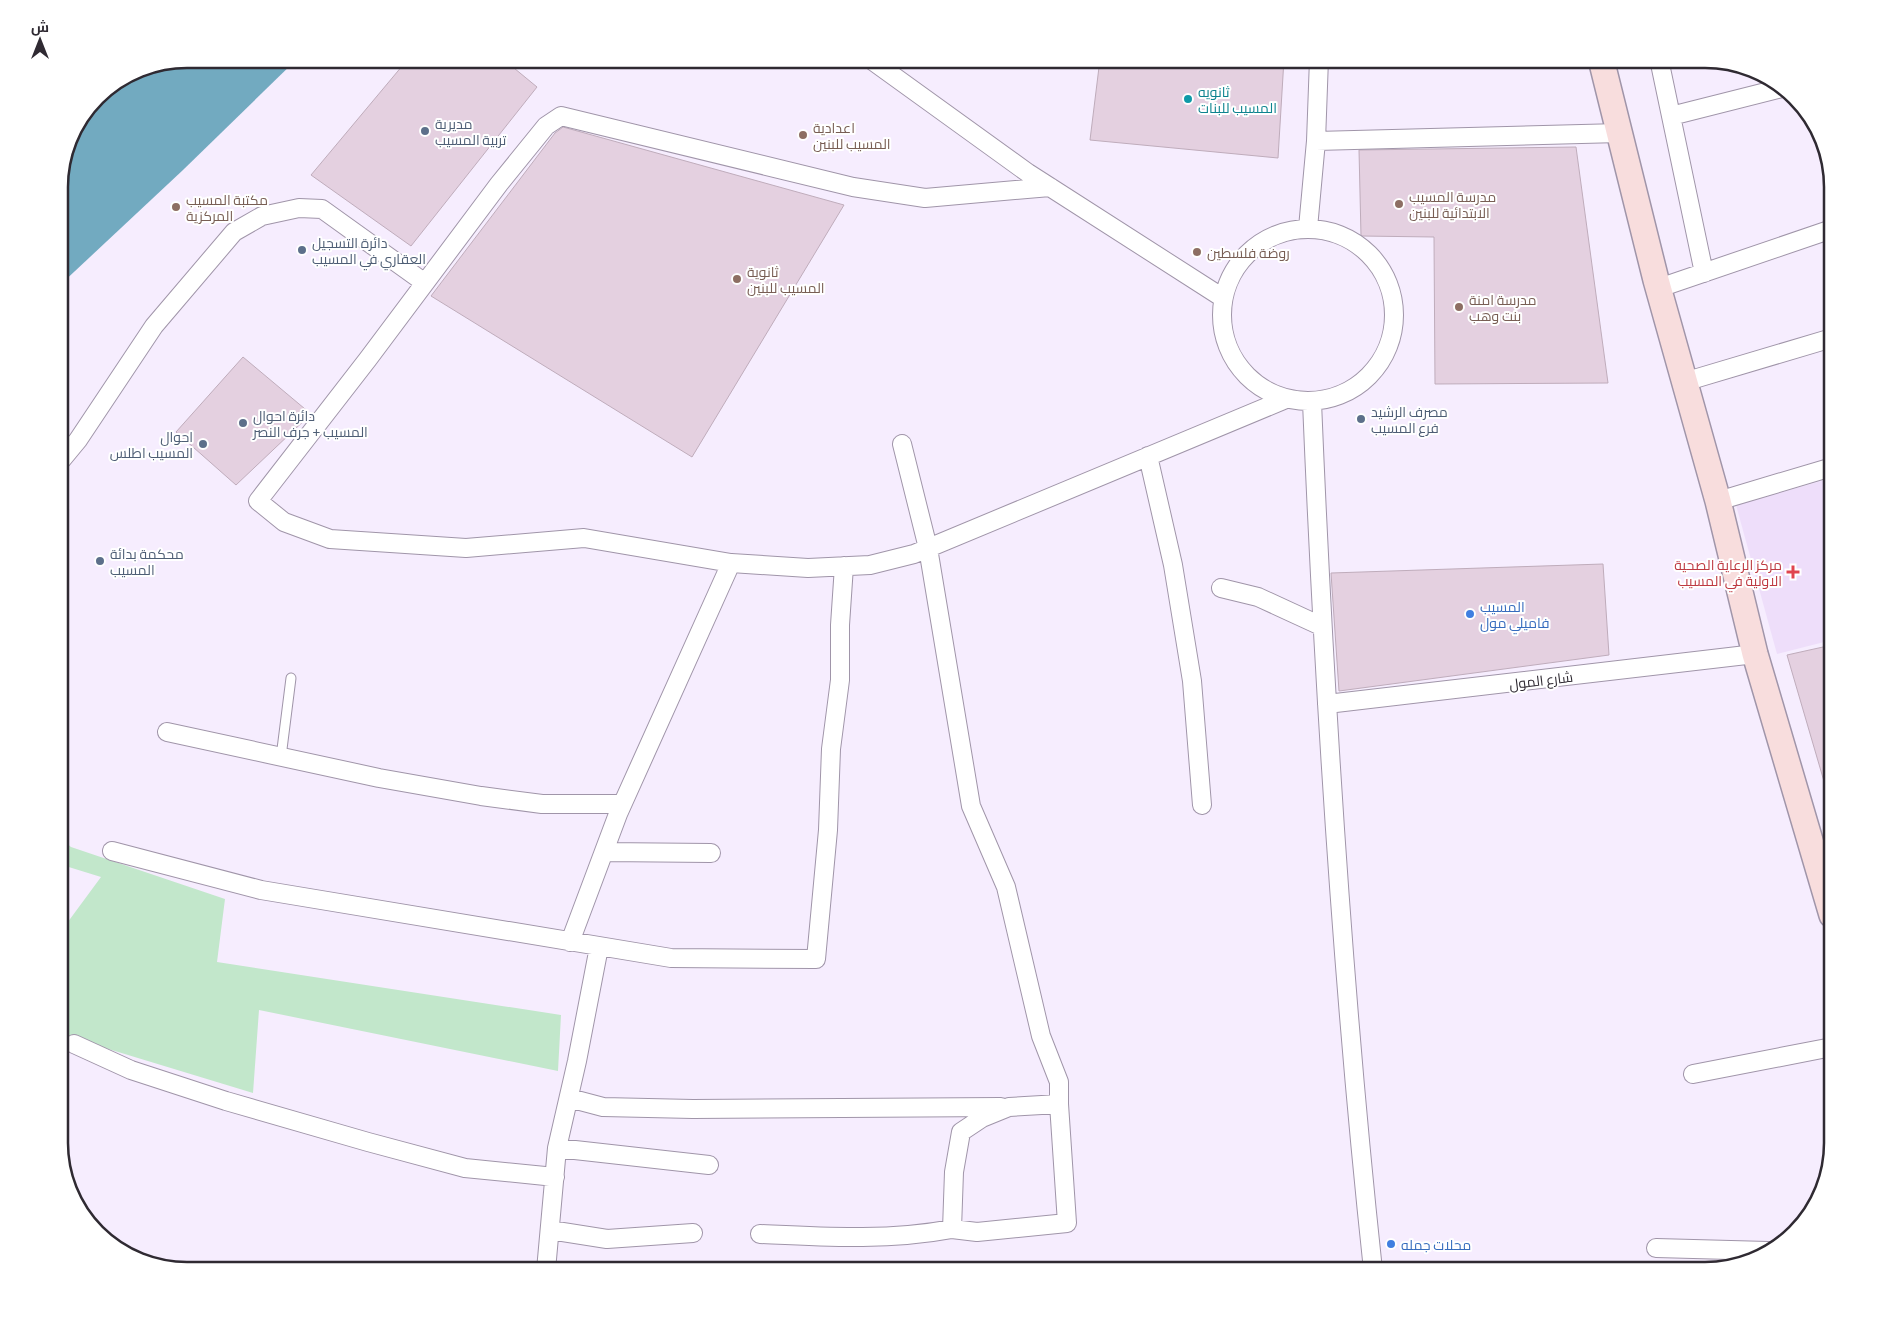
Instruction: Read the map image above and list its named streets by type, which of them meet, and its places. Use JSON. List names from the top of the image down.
{
  "streets": {
    "street": ["شارع المول"]
  },
  "places": {
    "other": [
      "ثانويه المسيب للبنات",
      "مديرية تربية المسيب",
      "اعدادية المسيب للبنين",
      "مدرسة المسيب الابتدائية للبنين",
      "مكتبة المسيب المركزية",
      "دائرة التسجيل العقاري في المسيب",
      "روضة فلسطين",
      "ثانوية المسيب للبنين",
      "مدرسة امنة بنت وهب",
      "مصرف الرشيد فرع المسيب",
      "دائرة احوال المسيب + جرف النصر",
      "احوال المسيب اطلس",
      "محكمة بدائة المسيب",
      "المسيب فاميلي مول",
      "محلات جمله"
    ],
    "health": ["مركز الرعاية الصحية الاولية في المسيب"]
  },
  "north": "top"
}
